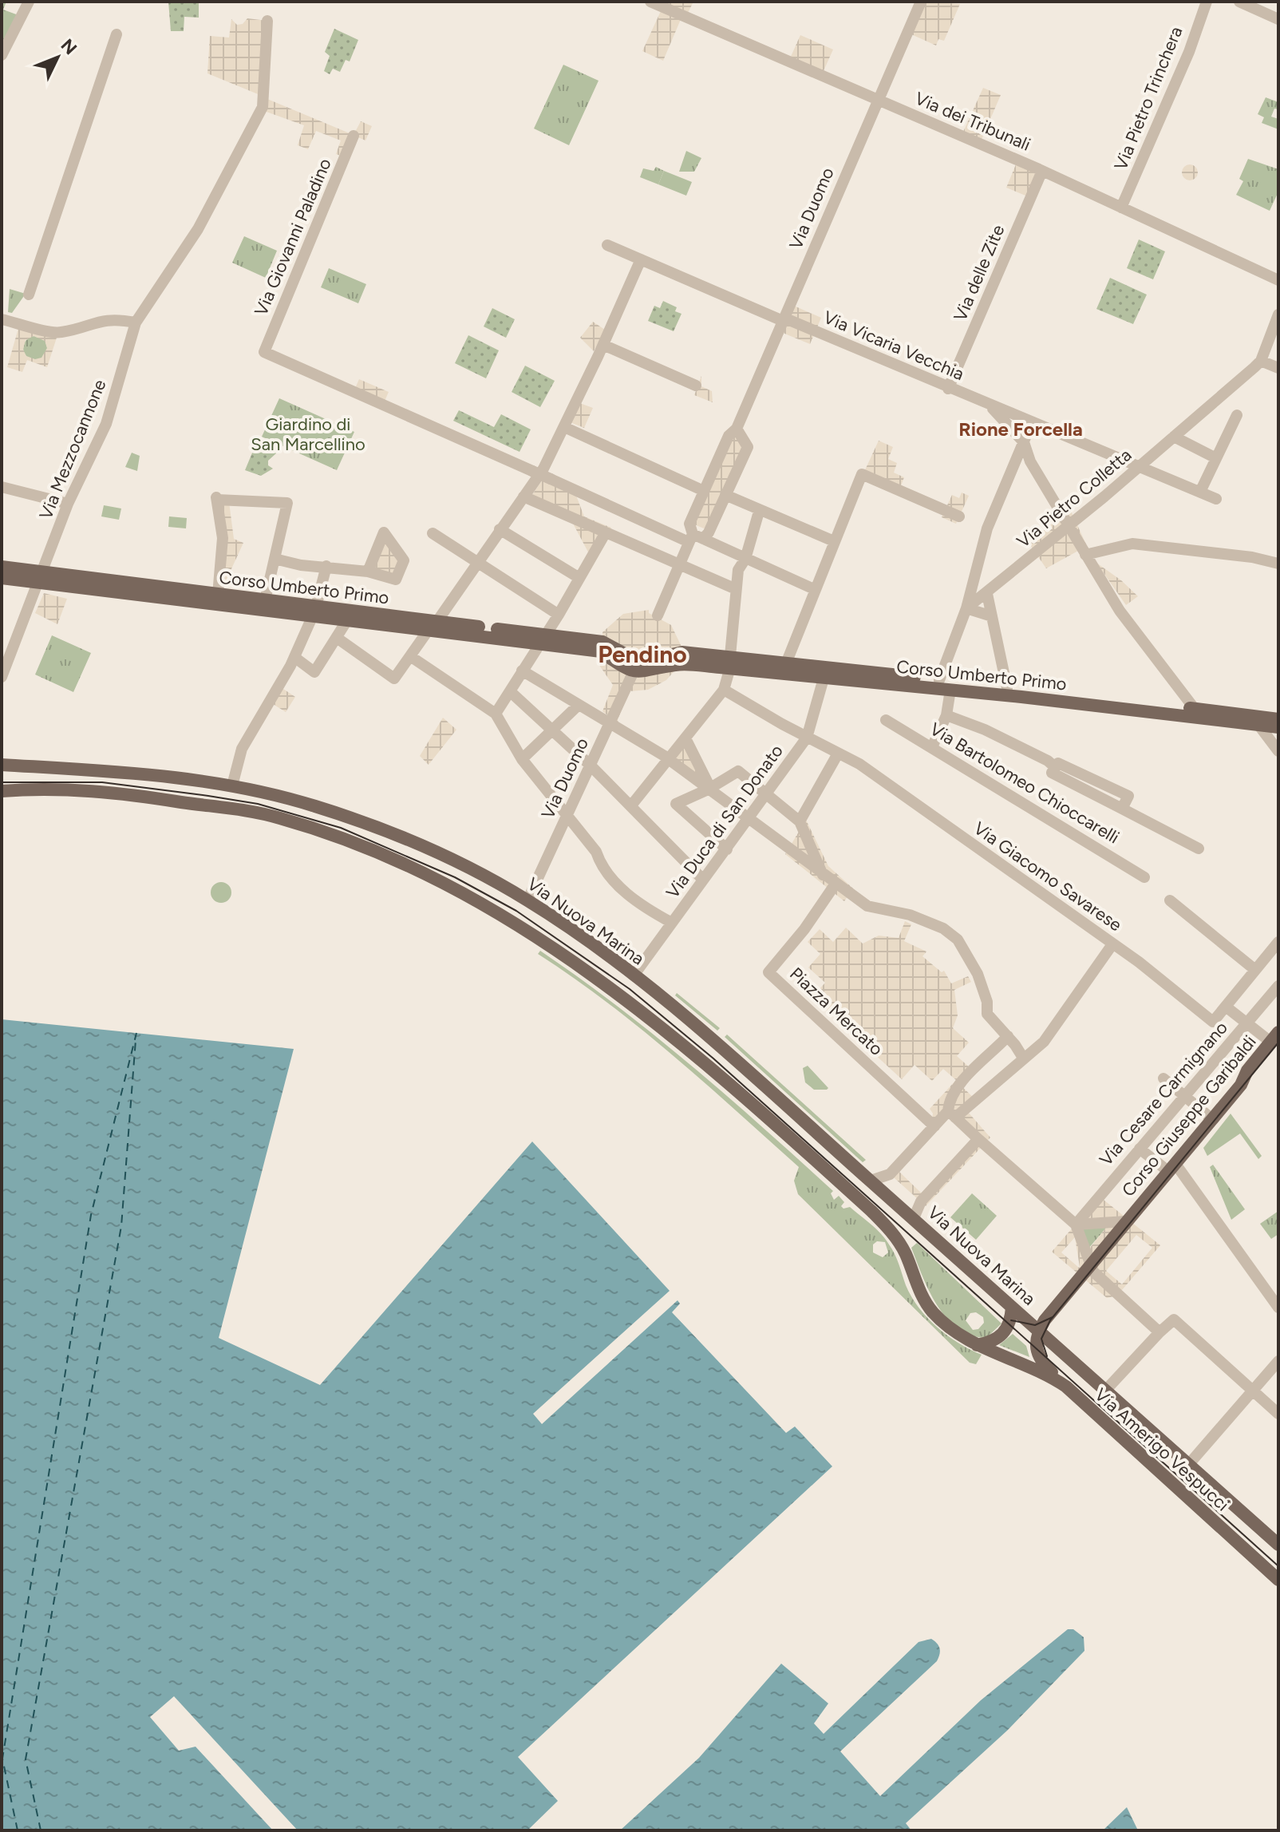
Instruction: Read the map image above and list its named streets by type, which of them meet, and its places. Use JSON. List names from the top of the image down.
{
  "streets": {
    "main road": [
      "Corso Umberto Primo",
      "Via Nuova Marina",
      "Corso Giuseppe Garibaldi",
      "Via Amerigo Vespucci"
    ],
    "street": [
      "Via Pietro Trinchera",
      "Via dei Tribunali",
      "Via Duomo",
      "Via Giovanni Paladino",
      "Via delle Zite",
      "Via Vicaria Vecchia",
      "Via Mezzocannone",
      "Via Pietro Colletta",
      "Via Bartolomeo Chioccarelli",
      "Via Duca di San Donato",
      "Via Giacomo Savarese",
      "Piazza Mercato",
      "Via Cesare Carmignano"
    ]
  },
  "crossings": [
    ["Via Pietro Trinchera", "Via dei Tribunali"],
    ["Via dei Tribunali", "Via Duomo"],
    ["Via dei Tribunali", "Via delle Zite"],
    ["Via Duomo", "Via Vicaria Vecchia"],
    ["Via Duomo", "Via Nuova Marina"],
    ["Via delle Zite", "Via Vicaria Vecchia"],
    ["Via Vicaria Vecchia", "Via Pietro Colletta"],
    ["Via Mezzocannone", "Corso Umberto Primo"],
    ["Corso Umberto Primo", "Via Duca di San Donato"],
    ["Via Duca di San Donato", "Via Giacomo Savarese"],
    ["Via Duca di San Donato", "Via Nuova Marina"],
    ["Via Nuova Marina", "Via Amerigo Vespucci"]
  ],
  "districts": ["Rione Forcella", "Pendino"],
  "parks": ["Giardino di San Marcellino"],
  "north": "top right"
}
